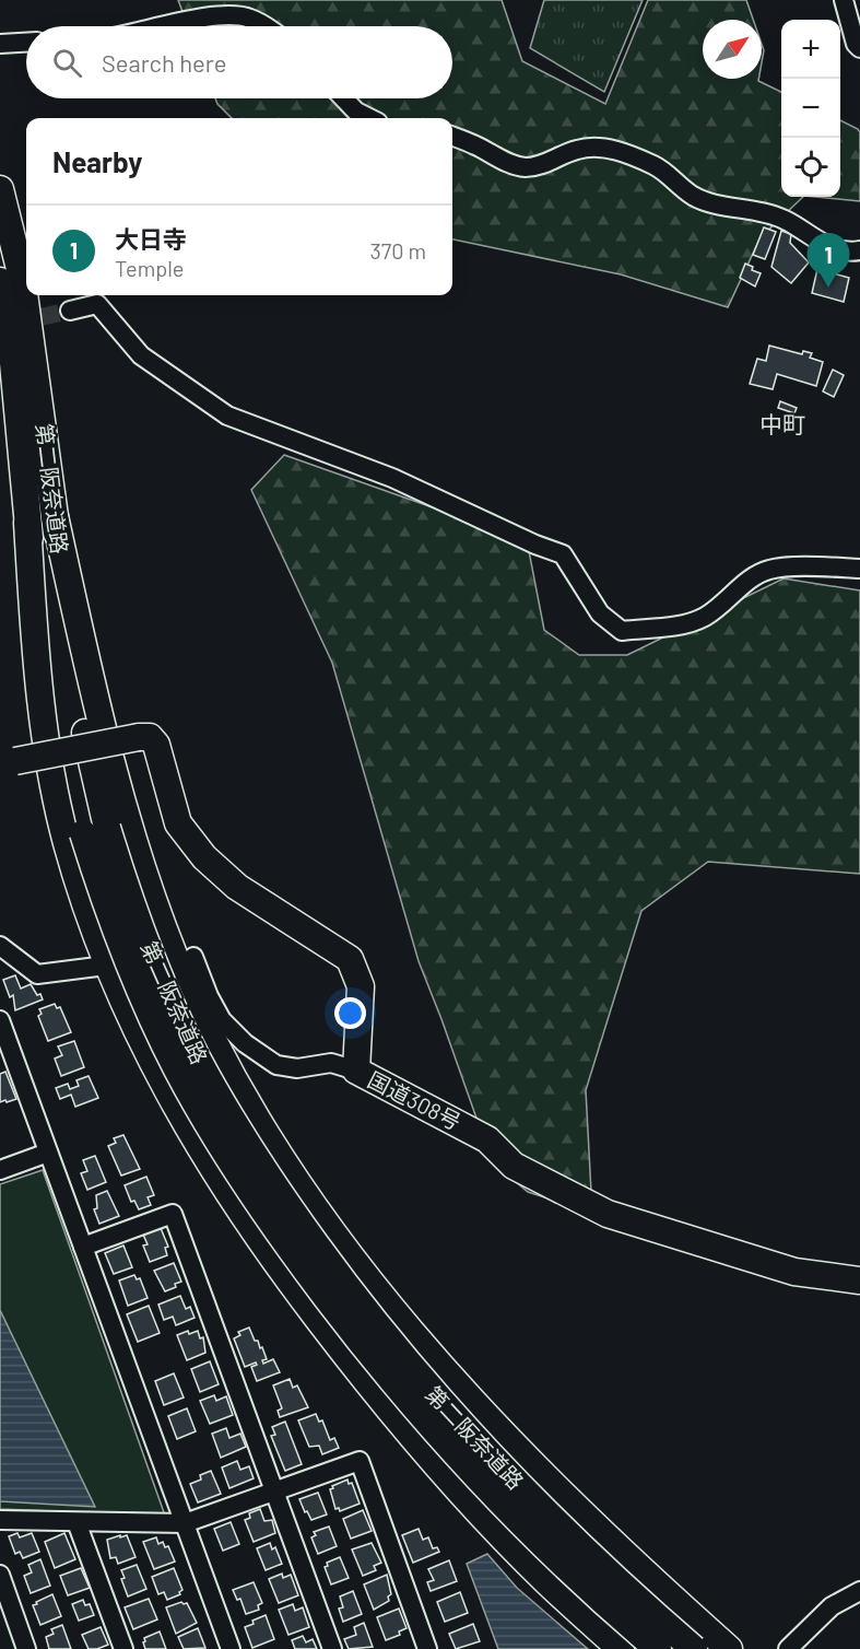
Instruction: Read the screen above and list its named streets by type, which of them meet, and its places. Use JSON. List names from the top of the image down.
{
  "streets": {
    "highway": ["第二阪奈道路", "国道308号"]
  },
  "districts": ["中町"],
  "north": "top right",
  "page": {
    "map_buttons": ["+", "−"],
    "search": "Search here",
    "heading": "Nearby",
    "list": [
      {
        "mark": "1",
        "name": "大日寺",
        "note": "Temple",
        "value": "370 m"
      }
    ],
    "pins": "1"
  }
}
